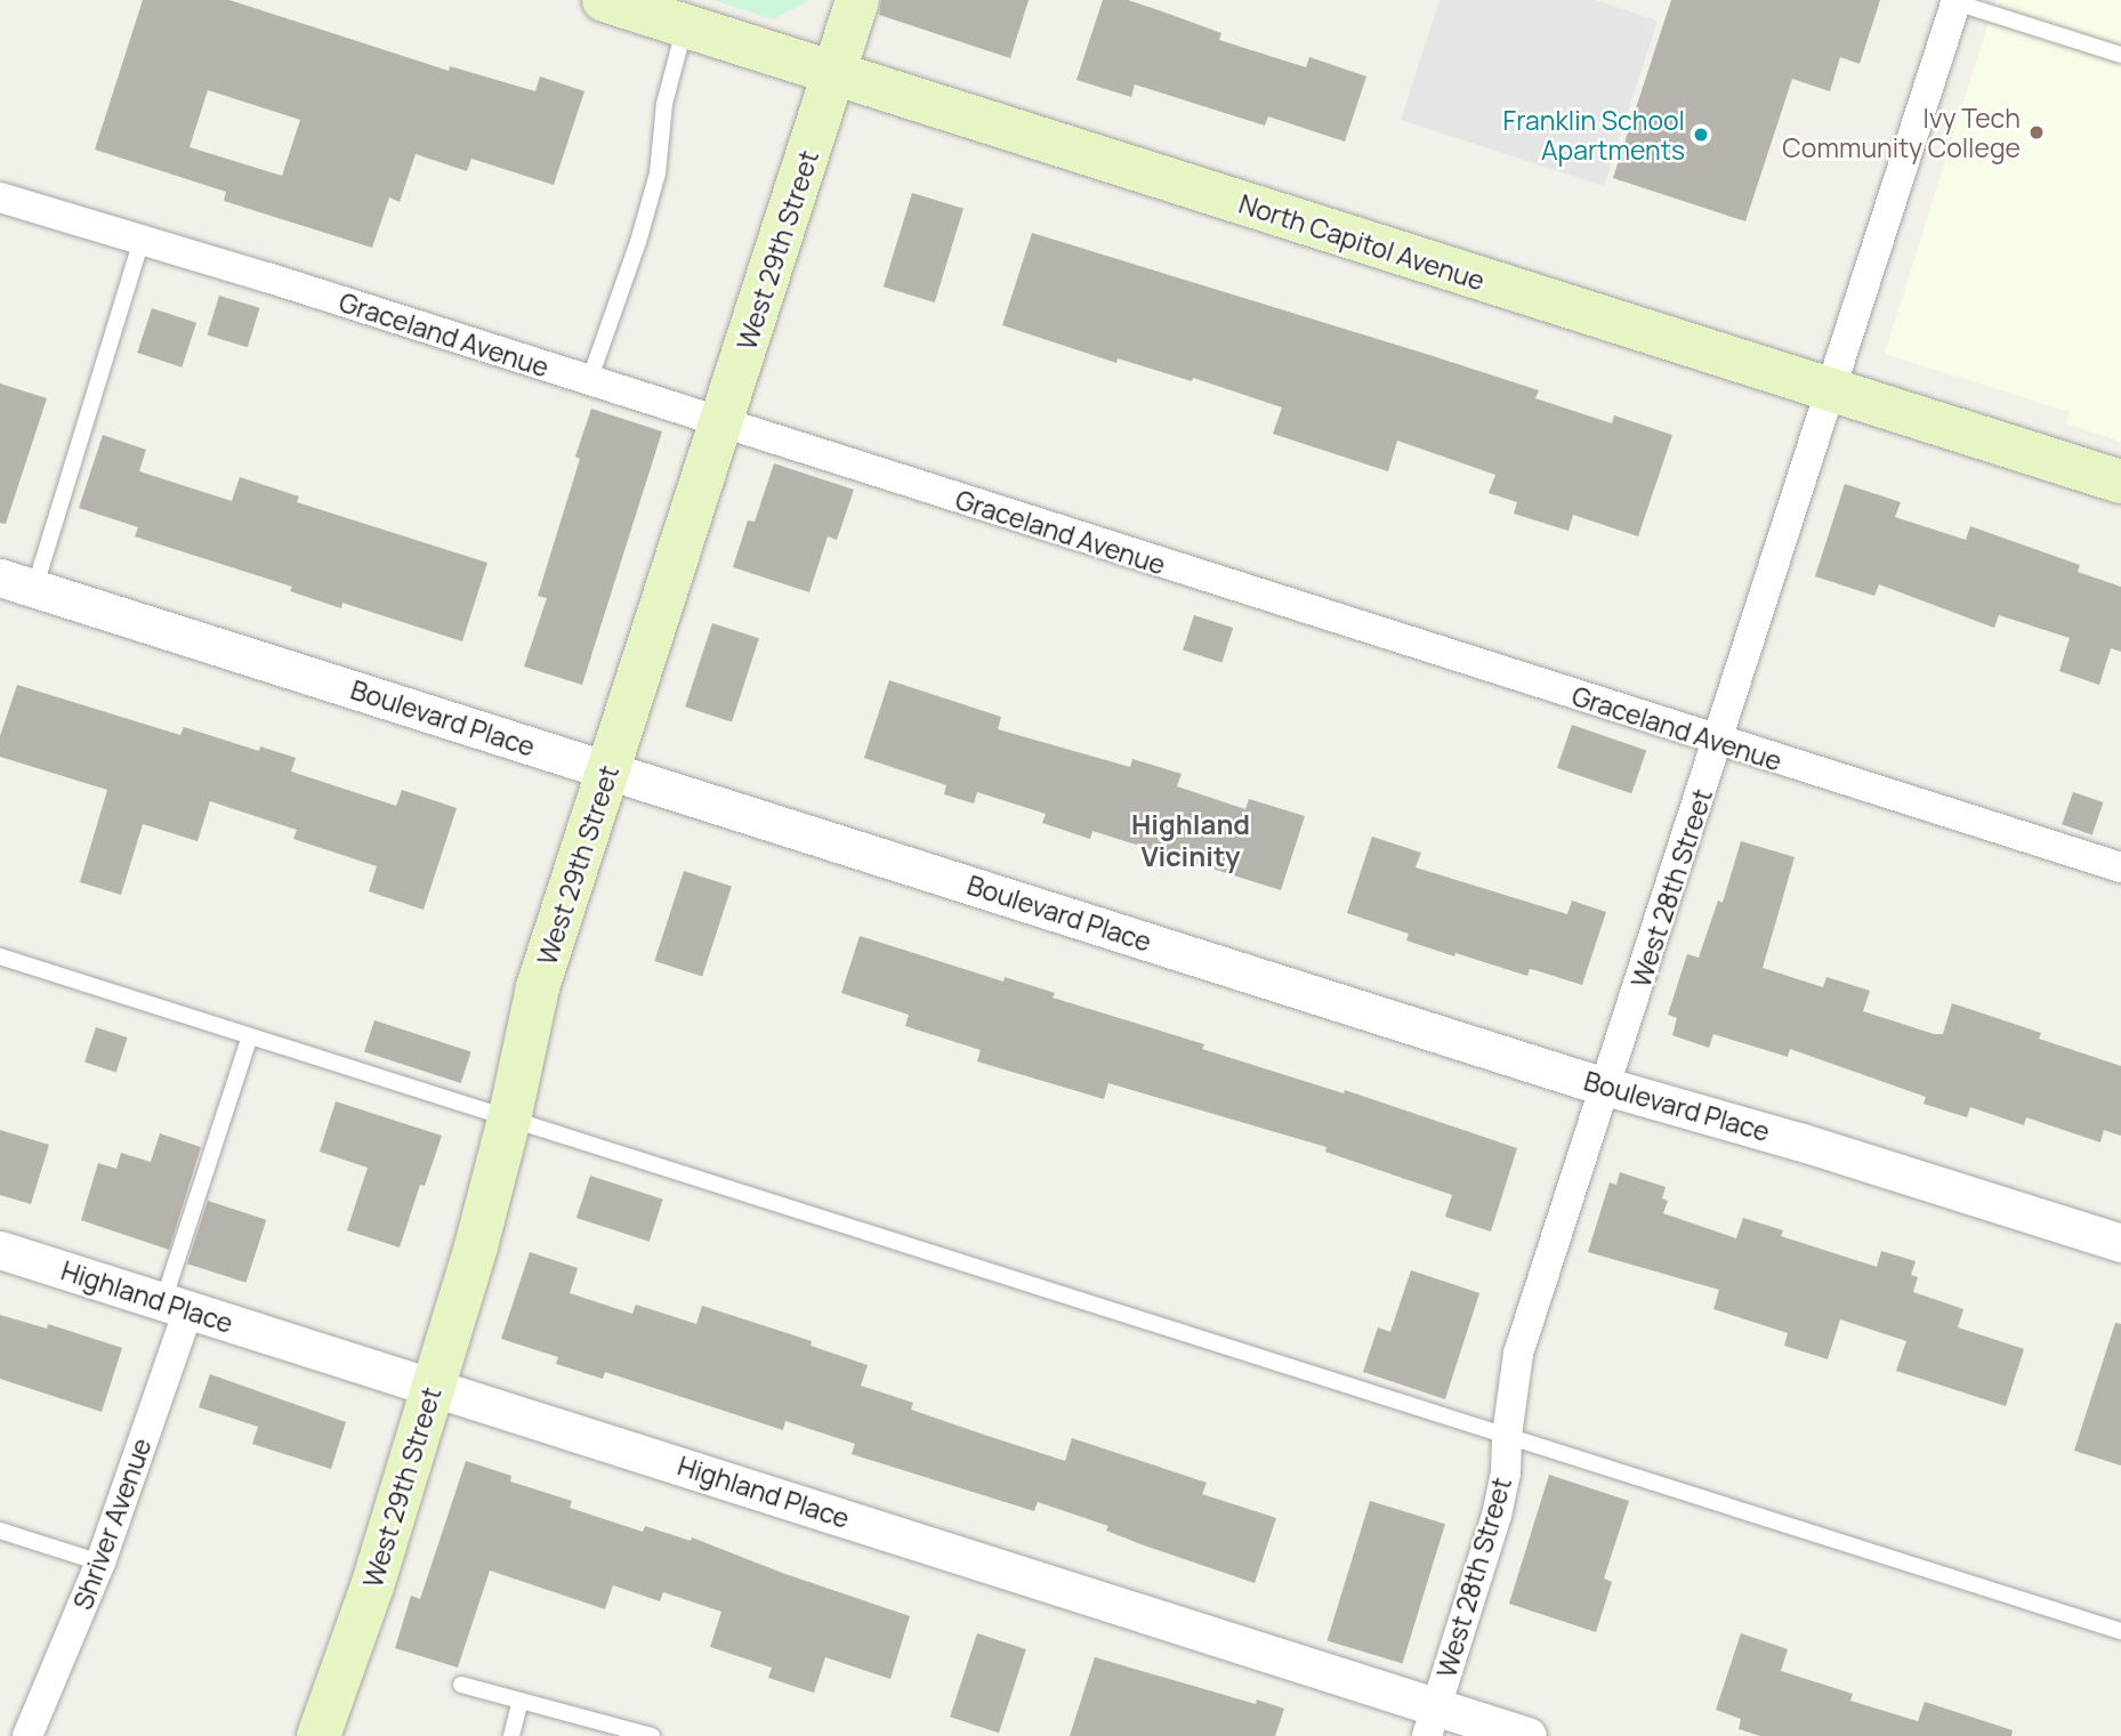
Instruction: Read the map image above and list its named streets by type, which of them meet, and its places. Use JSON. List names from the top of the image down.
{
  "streets": {
    "main road": ["North Capitol Avenue", "West 29th Street"],
    "street": [
      "Graceland Avenue",
      "Boulevard Place",
      "West 28th Street",
      "Highland Place",
      "Shriver Avenue"
    ]
  },
  "crossings": [
    ["North Capitol Avenue", "West 29th Street"],
    ["North Capitol Avenue", "West 28th Street"],
    ["West 29th Street", "Graceland Avenue"],
    ["West 29th Street", "Boulevard Place"],
    ["West 29th Street", "Highland Place"],
    ["Graceland Avenue", "West 28th Street"],
    ["Boulevard Place", "West 28th Street"],
    ["West 28th Street", "Highland Place"],
    ["Highland Place", "Shriver Avenue"]
  ],
  "districts": ["Highland Vicinity"],
  "places": ["Ivy Tech Community College", "Franklin School Apartments"]
}
